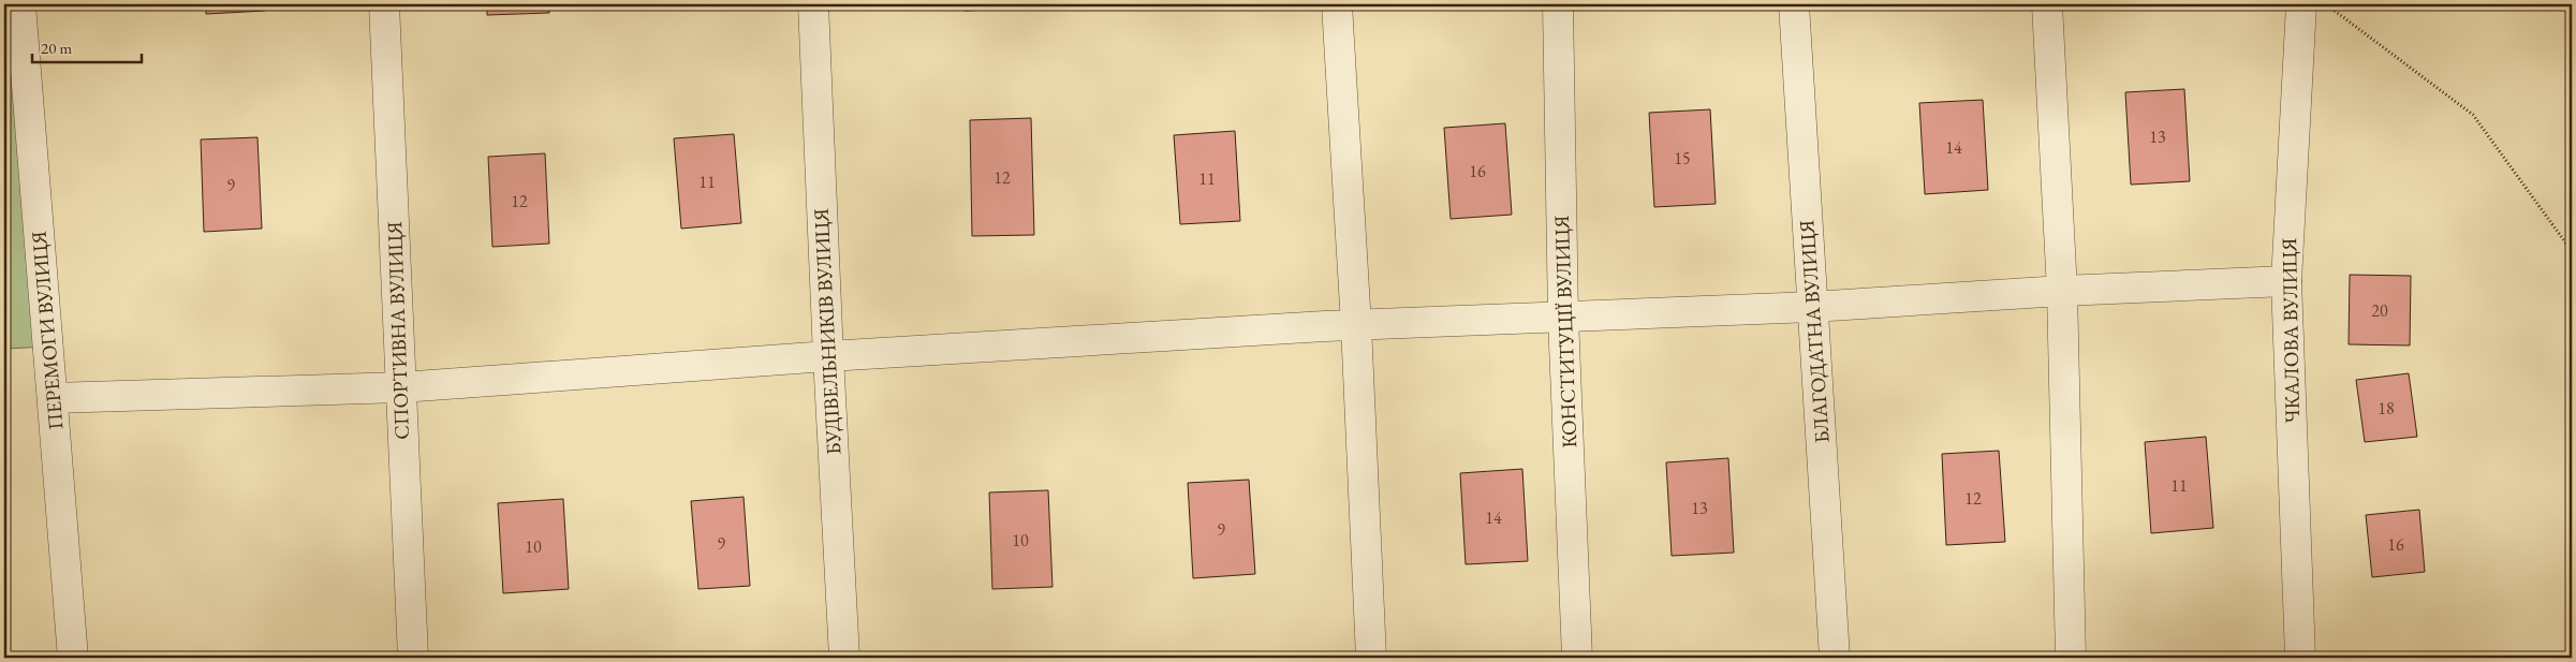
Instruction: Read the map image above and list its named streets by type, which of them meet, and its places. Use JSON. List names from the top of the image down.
{
  "streets": {
    "street": [
      "ПЕРЕМОГИ ВУЛИЦЯ",
      "СПОРТИВНА ВУЛИЦЯ",
      "ЧКАЛОВА ВУЛИЦЯ",
      "БУДІВЕЛЬНИКІВ ВУЛИЦЯ",
      "КОНСТИТУЦІЇ ВУЛИЦЯ",
      "БЛАГОДАТНА ВУЛИЦЯ"
    ]
  },
  "house_numbers": [
    "13",
    "14",
    "15",
    "16",
    "12",
    "11",
    "11",
    "9",
    "12",
    "20",
    "18",
    "11",
    "12",
    "13",
    "14",
    "9",
    "10",
    "9",
    "16",
    "10"
  ],
  "scale_bar": "20 m"
}
